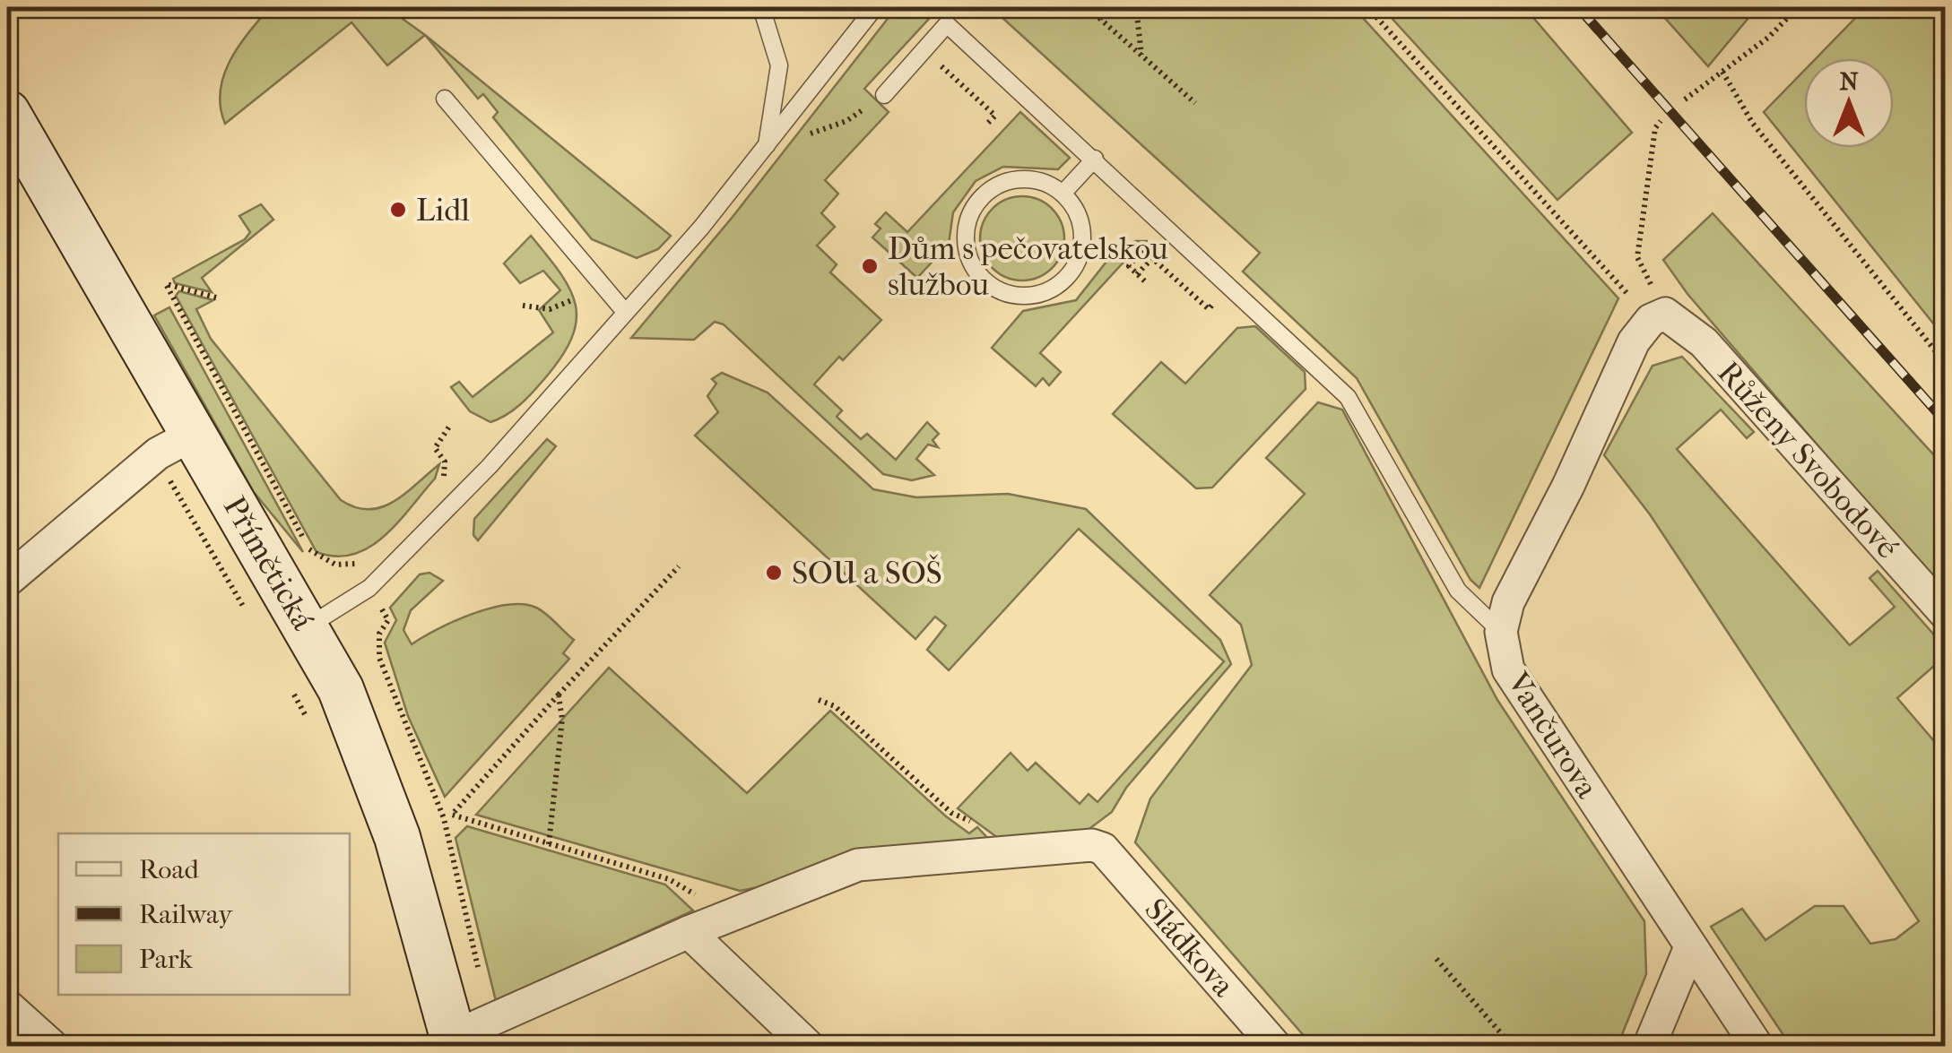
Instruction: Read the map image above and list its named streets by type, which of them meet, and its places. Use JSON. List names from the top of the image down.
{
  "streets": {
    "main road": ["Přímětická"],
    "street": ["Růženy Svobodové", "Vančurova", "Sládkova"]
  },
  "crossings": [
    ["Růženy Svobodové", "Vančurova"]
  ],
  "places": ["Lidl", "Dům s pečovatelskou službou", "SOU a SOŠ"],
  "legend": ["Road", "Railway", "Park"],
  "north": "top"
}
